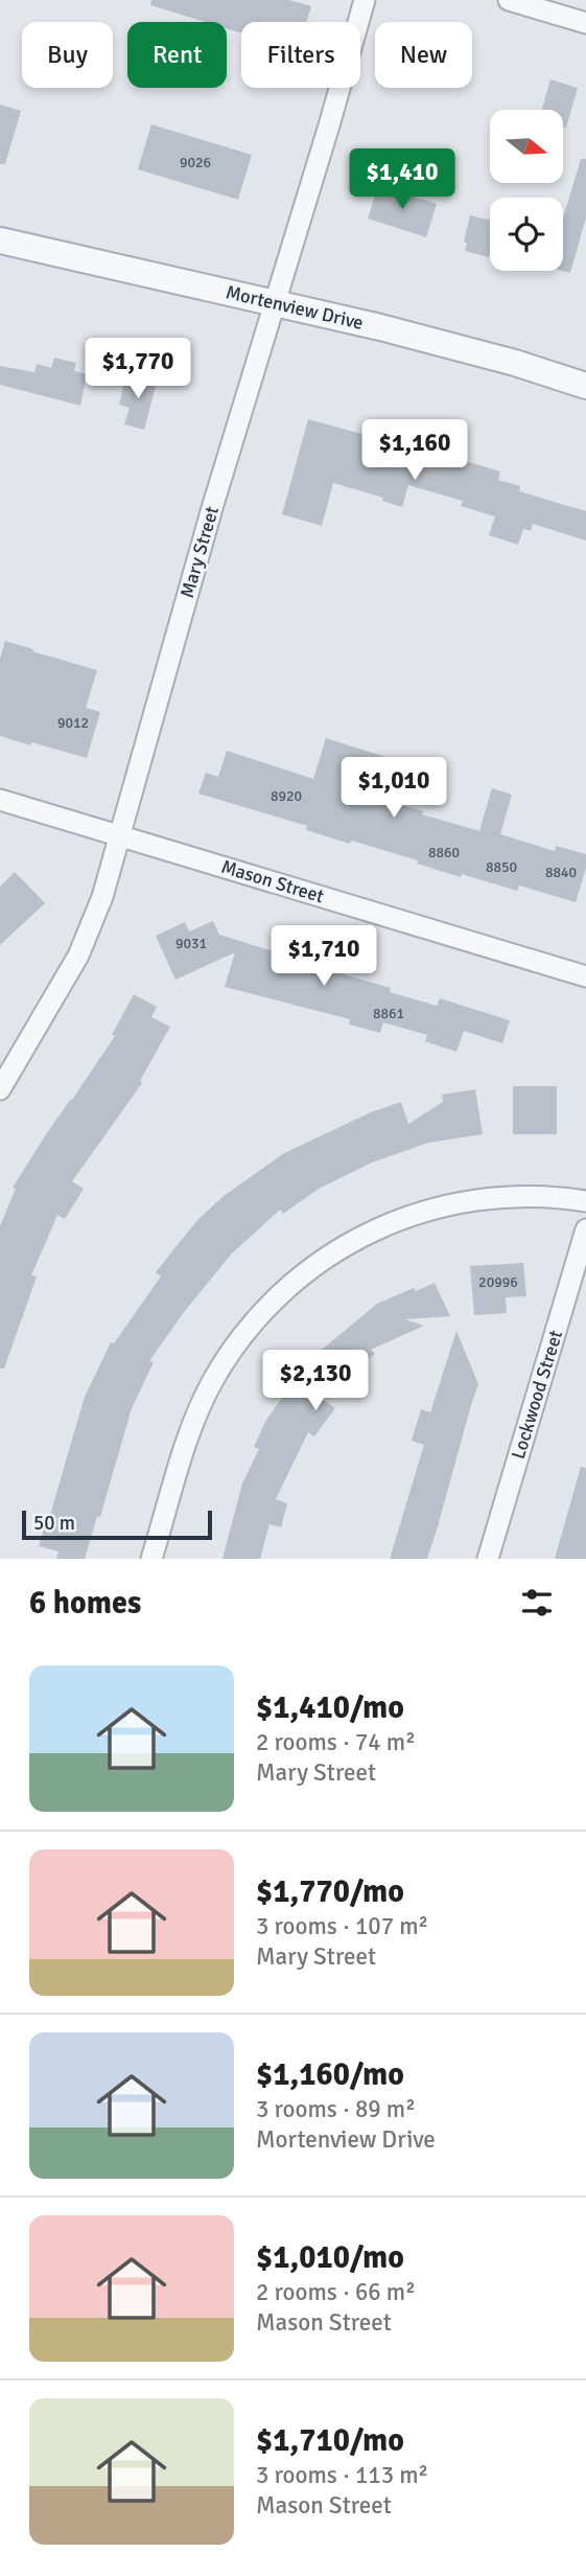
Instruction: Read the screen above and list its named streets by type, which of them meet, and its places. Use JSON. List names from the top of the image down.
{
  "streets": {
    "street": [
      "Mortenview Drive",
      "Mary Street",
      "Mason Street",
      "Lockwood Street"
    ]
  },
  "crossings": [
    ["Mortenview Drive", "Mary Street"],
    ["Mary Street", "Mason Street"]
  ],
  "house_numbers": [
    "9026",
    "9012",
    "8920",
    "8860",
    "8850",
    "8840",
    "9031",
    "8861",
    "20996"
  ],
  "scale_bar": "50 m",
  "north": "right",
  "page": {
    "chip": [
      "Buy",
      "Rent",
      "Filters",
      "New"
    ],
    "price": [
      "$1,410",
      "$1,770",
      "$1,160",
      "$1,010",
      "$1,710",
      "$2,130"
    ],
    "scale": "50 m",
    "heading": "6 homes",
    "list": [
      {
        "name": "$1,410/mo",
        "note": "2 rooms · 74 m² · Mary Street"
      },
      {
        "name": "$1,770/mo",
        "note": "3 rooms · 107 m² · Mary Street"
      },
      {
        "name": "$1,160/mo",
        "note": "3 rooms · 89 m² · Mortenview Drive"
      },
      {
        "name": "$1,010/mo",
        "note": "2 rooms · 66 m² · Mason Street"
      },
      {
        "name": "$1,710/mo",
        "note": "3 rooms · 113 m² · Mason Street"
      }
    ]
  }
}
